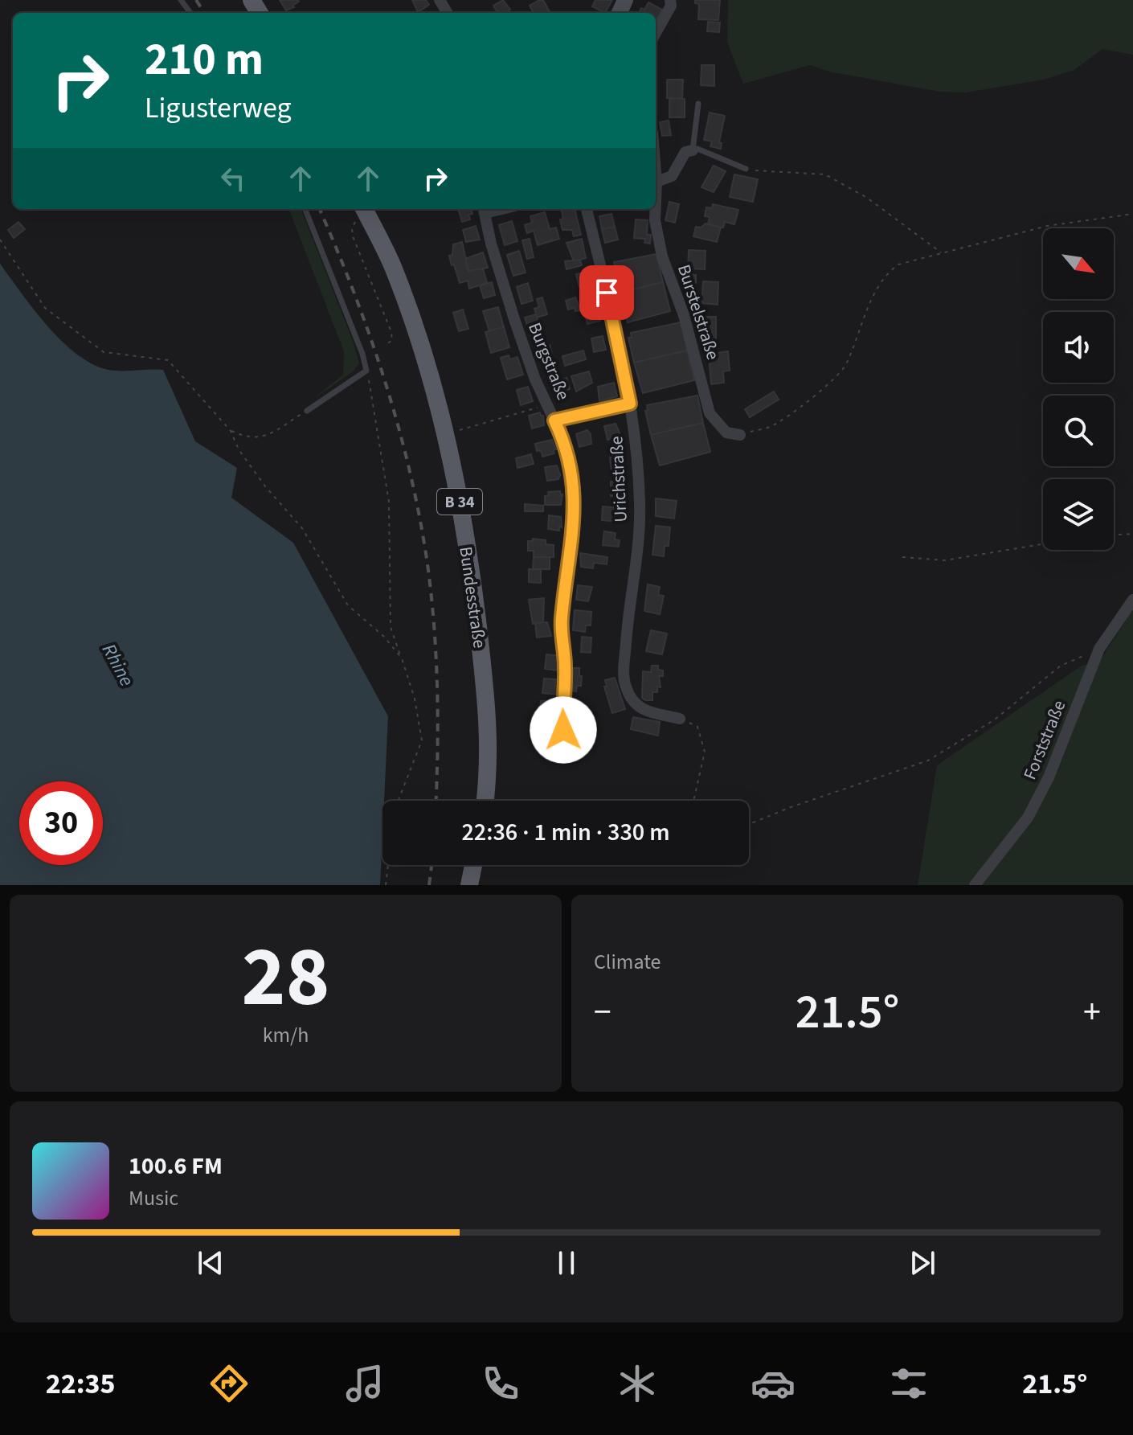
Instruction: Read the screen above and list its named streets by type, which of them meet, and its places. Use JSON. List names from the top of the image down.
{
  "streets": {
    "main road": ["B 34", "Bundesstraße"],
    "street": [
      "Burstelstraße",
      "Burgstraße",
      "Urichstraße",
      "Forststraße"
    ]
  },
  "water": ["Rhine"],
  "north": "bottom right",
  "page": {
    "turn": ["210 m", "Ligusterweg"],
    "limit": "30",
    "trip": "22:36 · 1 min · 330 m",
    "tile": [
      ["28", "km/h"],
      "Climate"
    ],
    "heat": ["−", "21.5°", "+"],
    "song": ["100.6 FM", "Music"],
    "tabs": ["22:35", "21.5°"]
  }
}
